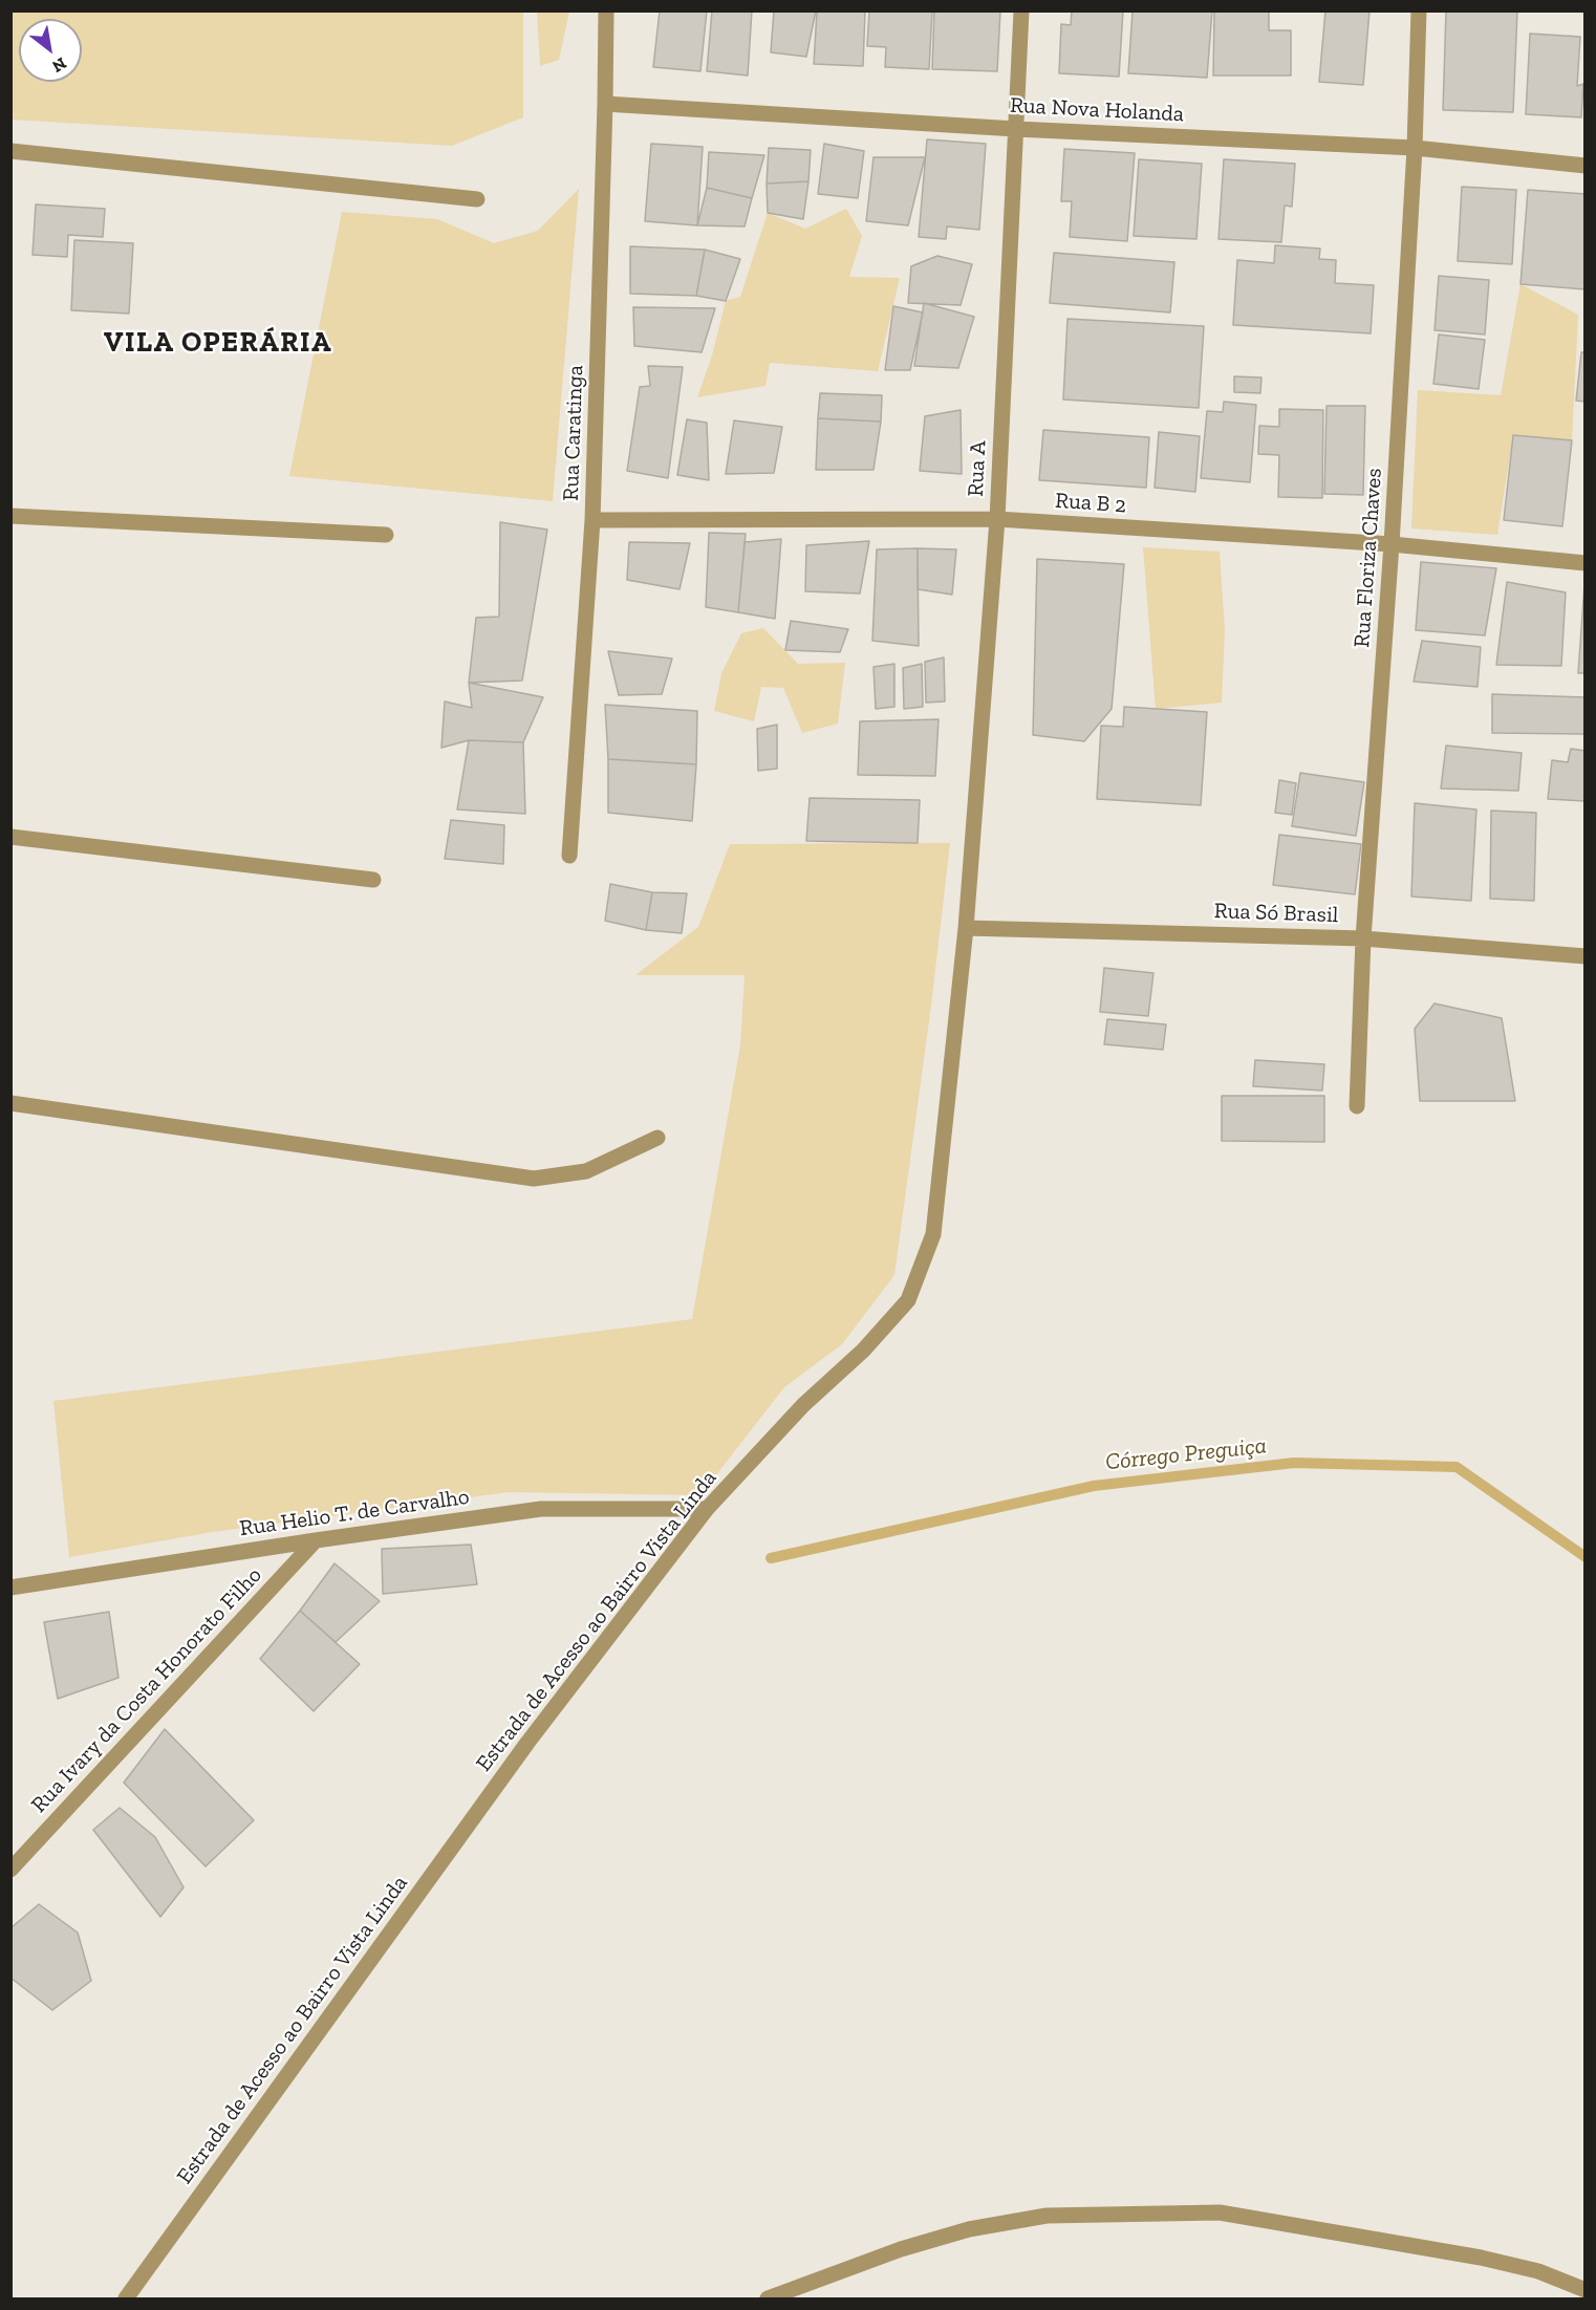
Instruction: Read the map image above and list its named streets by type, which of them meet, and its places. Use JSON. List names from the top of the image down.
{
  "streets": {
    "street": [
      "Rua Nova Holanda",
      "Rua Caratinga",
      "Rua A",
      "Rua B 2",
      "Rua Floriza Chaves",
      "Rua Só Brasil",
      "Rua Helio T. de Carvalho",
      "Estrada de Acesso ao Bairro Vista Linda",
      "Rua Ivary da Costa Honorato Filho"
    ]
  },
  "crossings": [
    ["Rua Nova Holanda", "Rua Caratinga"],
    ["Rua Nova Holanda", "Rua A"],
    ["Rua Nova Holanda", "Rua Floriza Chaves"],
    ["Rua Caratinga", "Rua B 2"],
    ["Rua A", "Rua B 2"],
    ["Rua A", "Rua Só Brasil"],
    ["Rua A", "Estrada de Acesso ao Bairro Vista Linda"],
    ["Rua B 2", "Rua Floriza Chaves"],
    ["Rua Floriza Chaves", "Rua Só Brasil"],
    ["Rua Só Brasil", "Estrada de Acesso ao Bairro Vista Linda"],
    ["Rua Helio T. de Carvalho", "Estrada de Acesso ao Bairro Vista Linda"],
    ["Rua Helio T. de Carvalho", "Rua Ivary da Costa Honorato Filho"]
  ],
  "districts": ["VILA OPERÁRIA"],
  "water": ["Córrego Preguiça"],
  "north": "bottom right"
}
